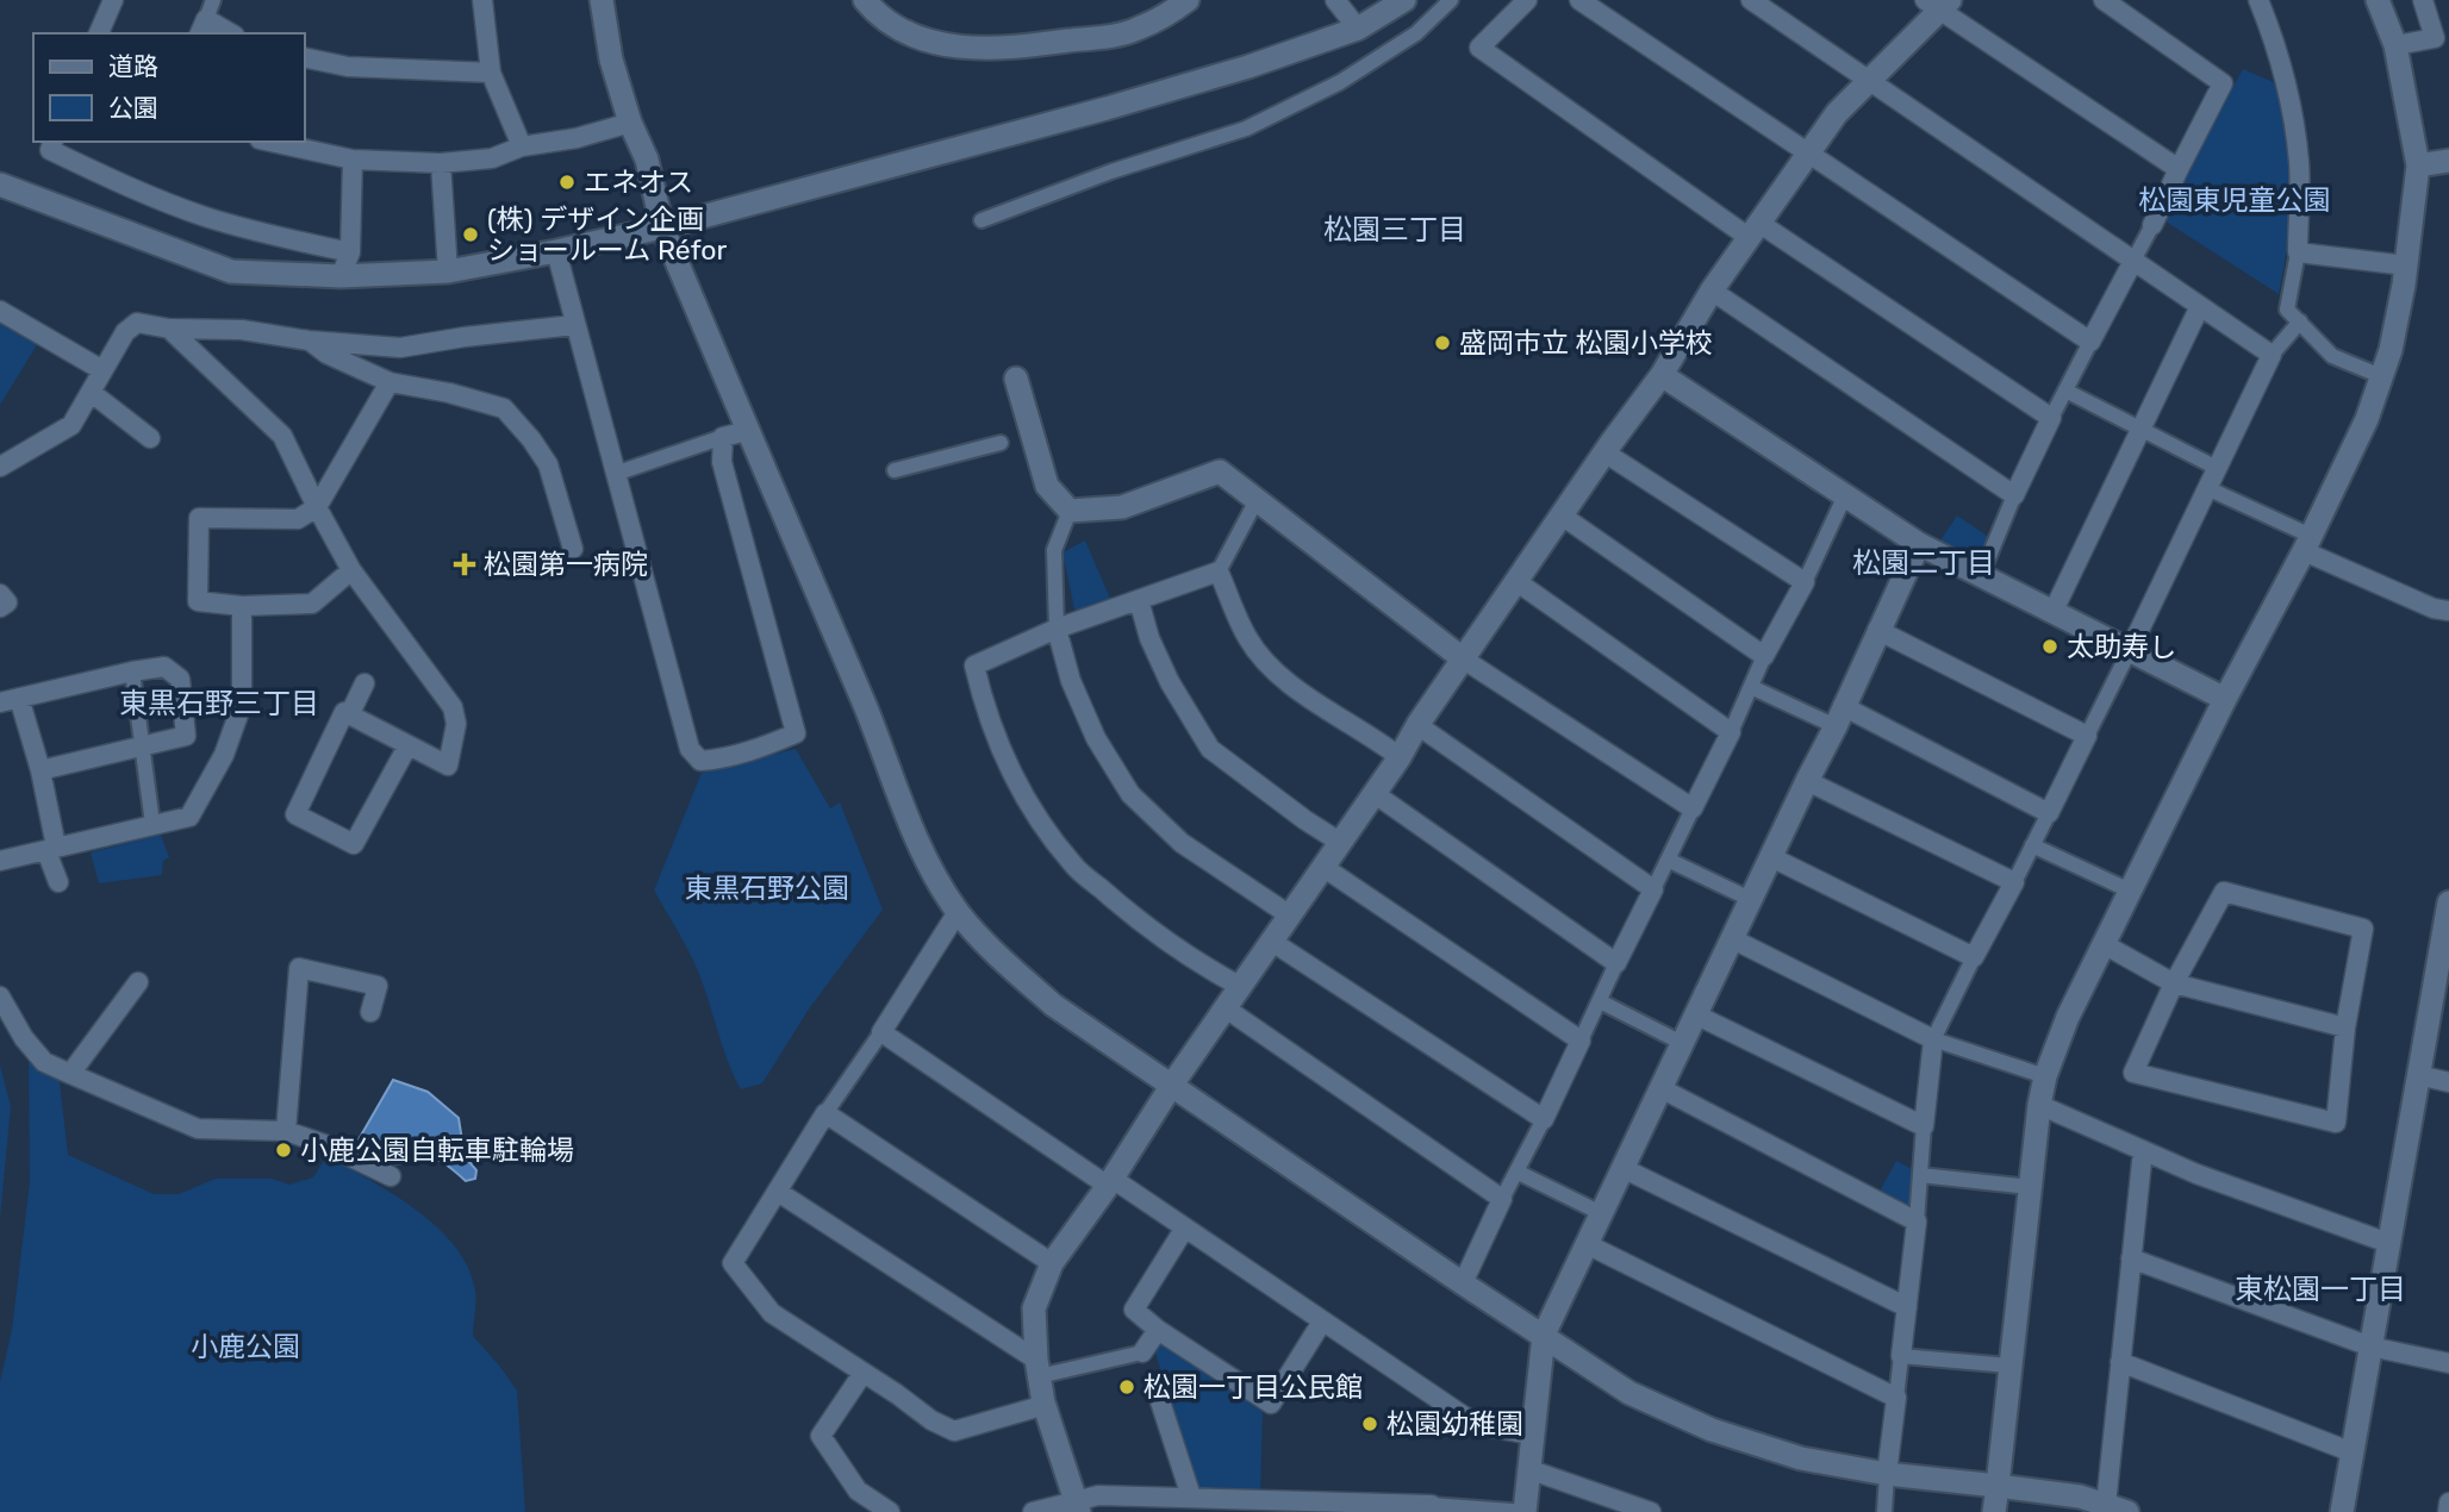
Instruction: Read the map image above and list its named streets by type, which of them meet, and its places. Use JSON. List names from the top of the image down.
{
  "districts": [
    "松園三丁目",
    "松園二丁目",
    "東黒石野三丁目",
    "東松園一丁目"
  ],
  "parks": ["松園東児童公園", "東黒石野公園", "小鹿公園"],
  "places": {
    "other": [
      "エネオス",
      "(株) デザイン企画 ショールーム Réfor",
      "盛岡市立 松園小学校",
      "太助寿し",
      "小鹿公園自転車駐輪場",
      "松園一丁目公民館",
      "松園幼稚園"
    ],
    "health": ["松園第一病院"]
  },
  "legend": ["道路", "公園"]
}
